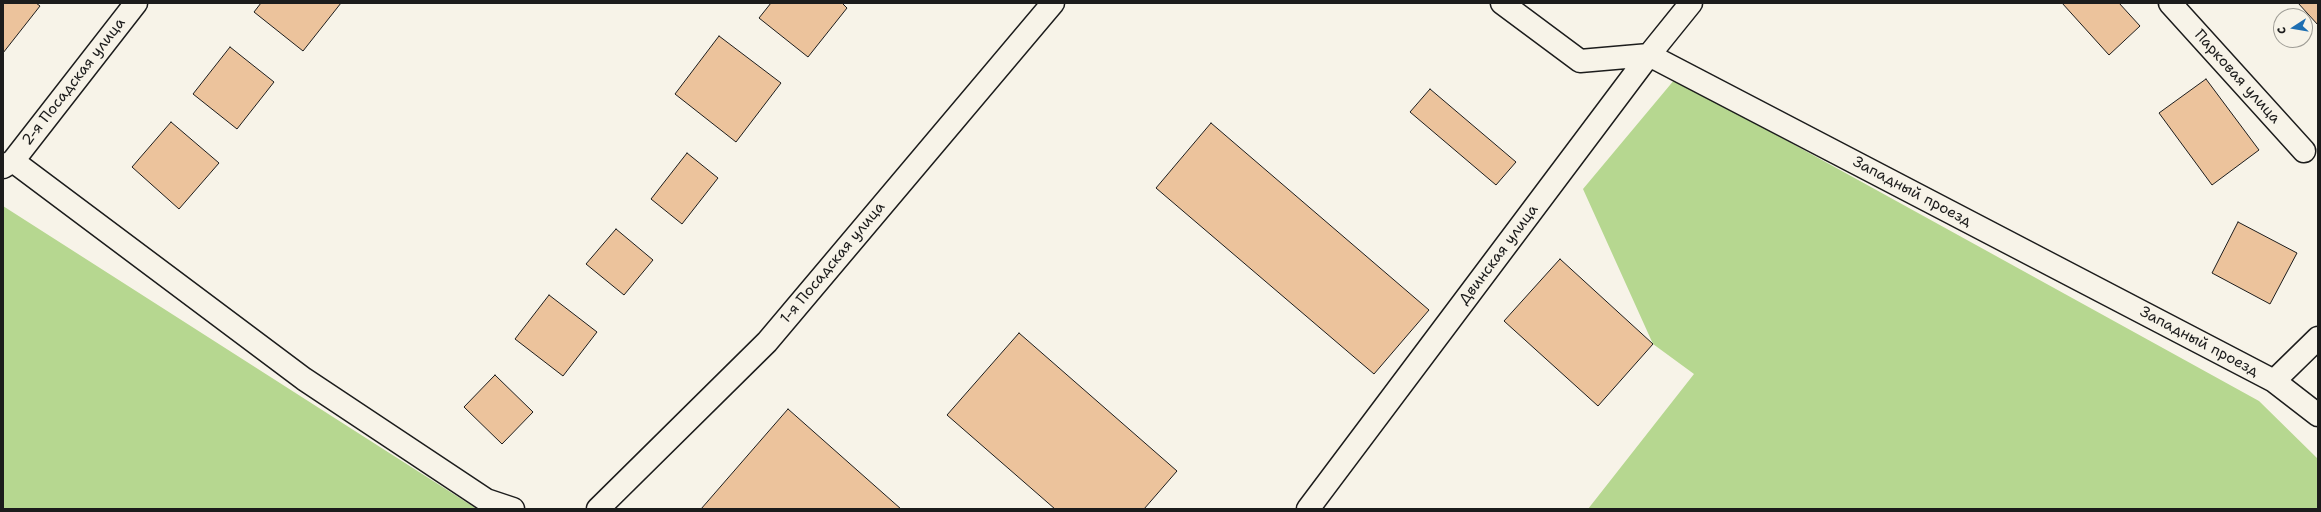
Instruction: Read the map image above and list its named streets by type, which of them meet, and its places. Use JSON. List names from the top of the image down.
{
  "streets": {
    "street": [
      "Парковая улица",
      "2-я Посадская улица",
      "Западный проезд",
      "Двинская улица",
      "1-я Посадская улица"
    ]
  },
  "crossings": [
    ["Западный проезд", "Двинская улица"]
  ],
  "north": "left"
}
